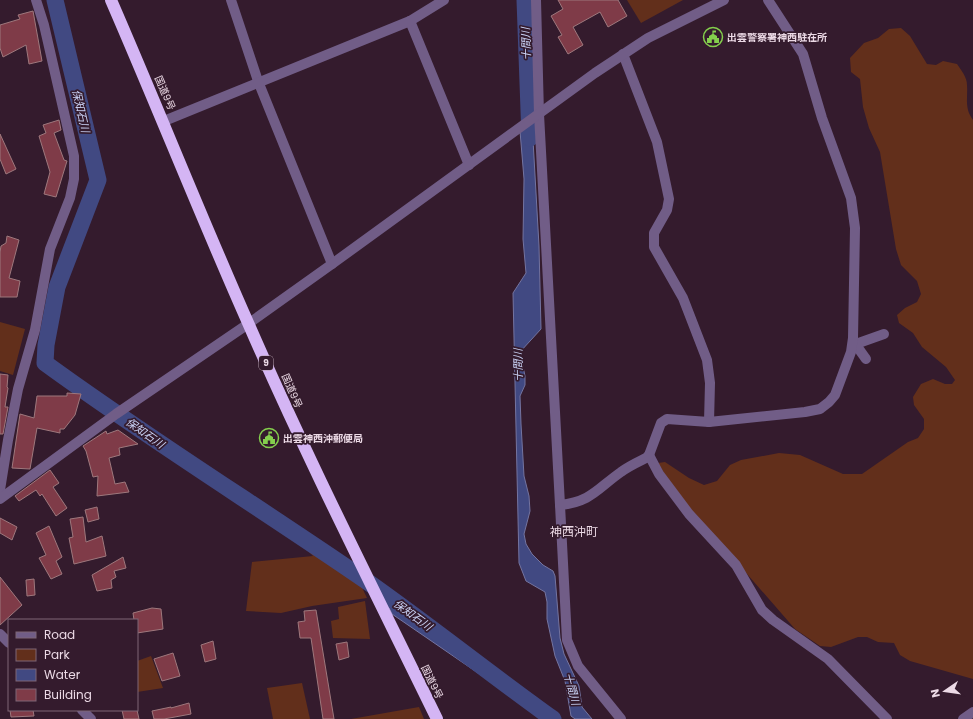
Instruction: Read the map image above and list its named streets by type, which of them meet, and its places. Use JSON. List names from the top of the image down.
{
  "streets": {
    "highway": ["国道9号", "9"]
  },
  "districts": ["神西沖町"],
  "water": ["十間川", "保知石川"],
  "places": {
    "public building": ["出雲警察署神西駐在所", "出雲神西沖郵便局"]
  },
  "legend": [
    "Road",
    "Park",
    "Water",
    "Building"
  ],
  "north": "left"
}
